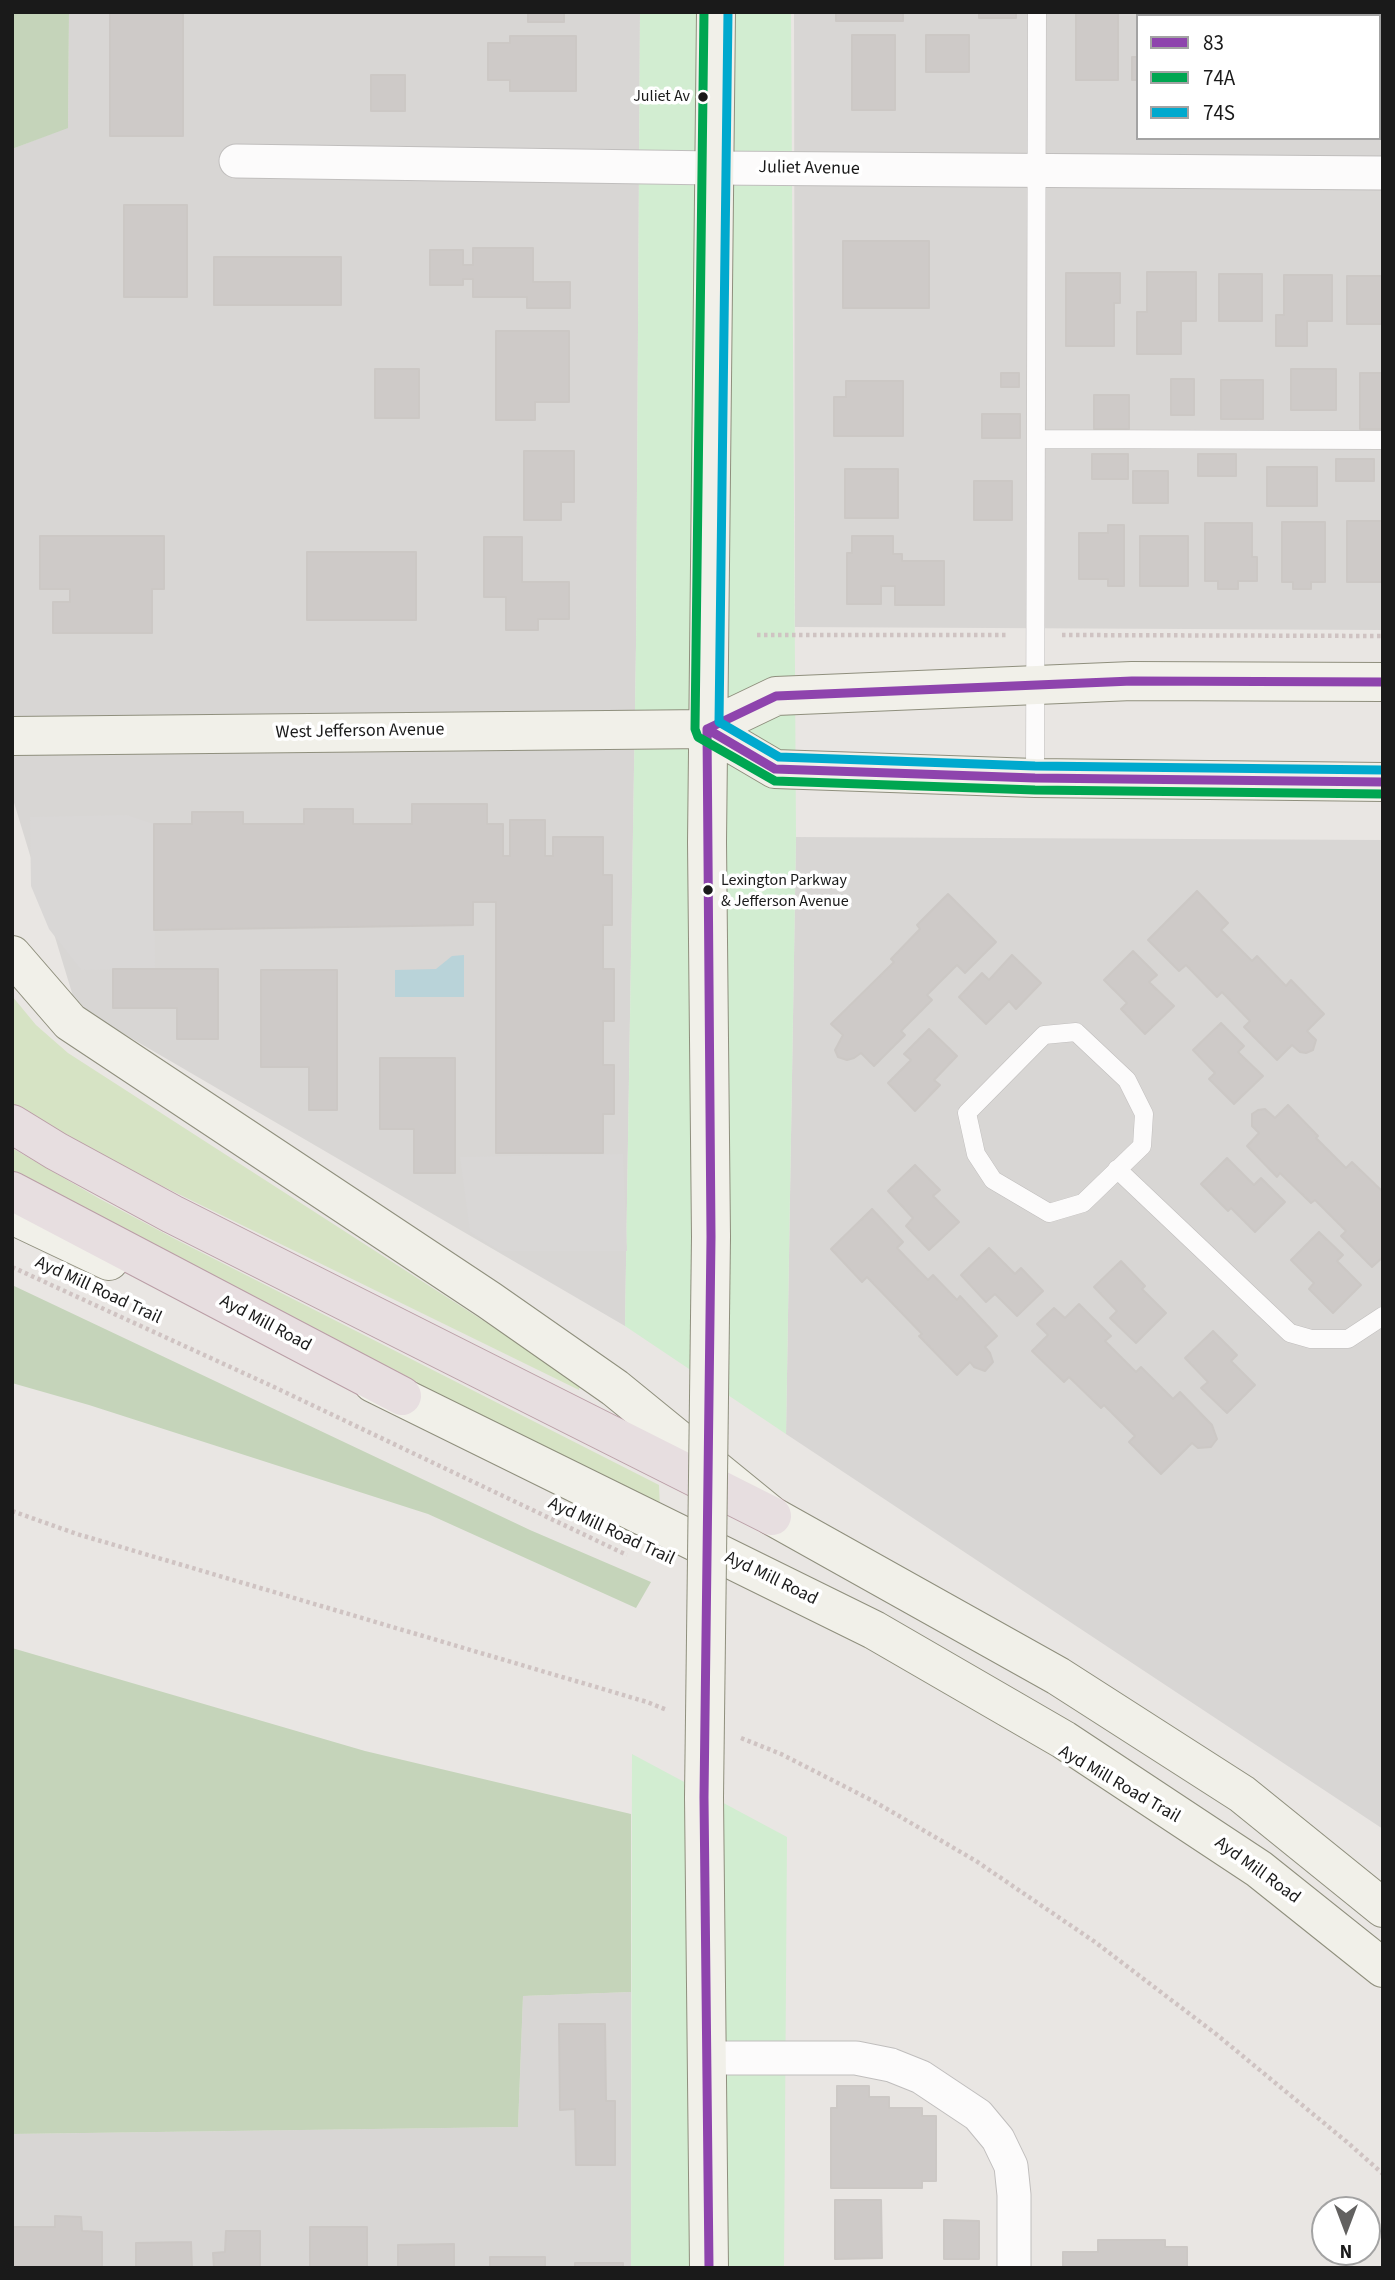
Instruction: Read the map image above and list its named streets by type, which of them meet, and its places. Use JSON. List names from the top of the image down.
{
  "streets": {
    "highway": ["Ayd Mill Road"],
    "main road": ["West Jefferson Avenue"],
    "street": ["Juliet Avenue"],
    "path": ["Ayd Mill Road Trail"]
  },
  "places": ["Juliet Av", "Lexington Parkway & Jefferson Avenue"],
  "lines": ["transit line 74A", "transit line 74S", "transit line 83"],
  "legend": ["83", "74A", "74S"],
  "north": "bottom"
}
